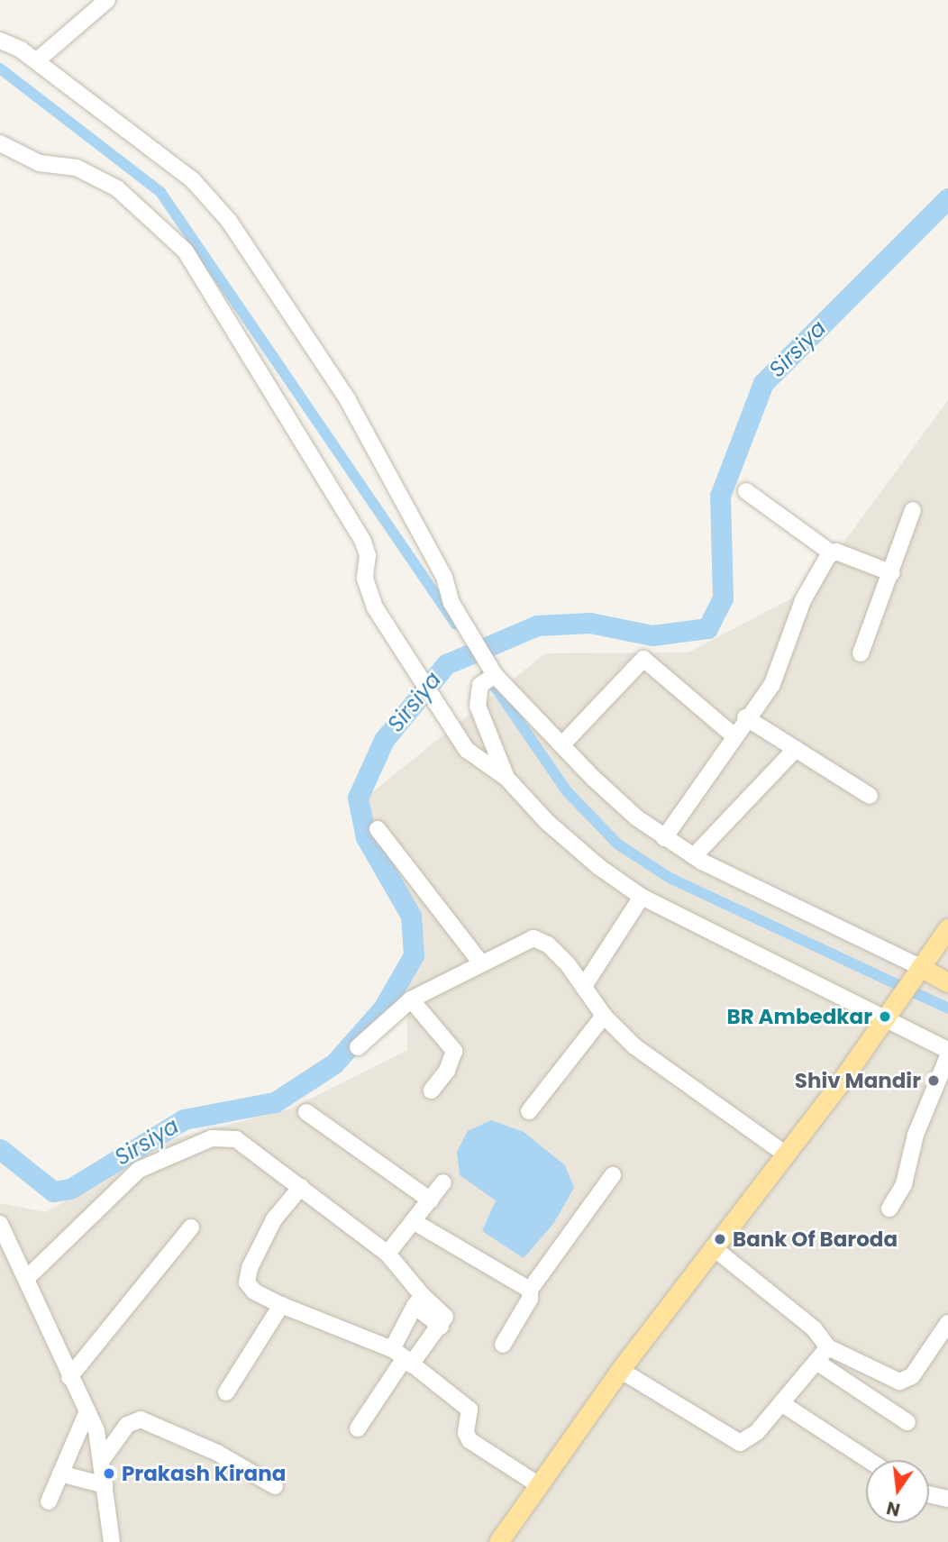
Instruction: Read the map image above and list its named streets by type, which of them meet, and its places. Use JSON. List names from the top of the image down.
{
  "water": ["Sirsiya"],
  "places": [
    "BR Ambedkar",
    "Shiv Mandir",
    "Bank Of Baroda",
    "Prakash Kirana"
  ],
  "north": "bottom"
}
